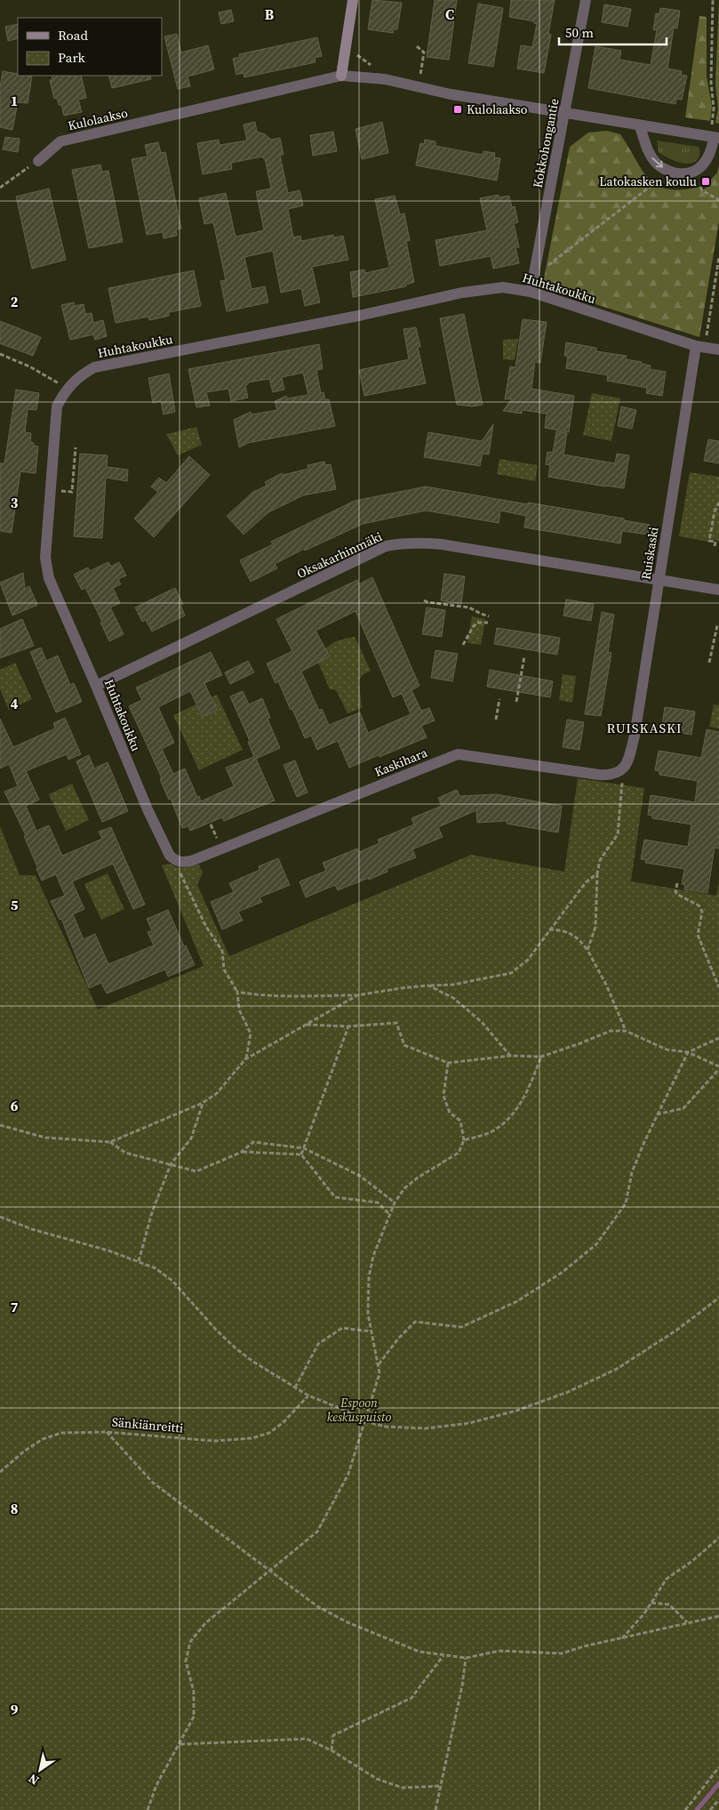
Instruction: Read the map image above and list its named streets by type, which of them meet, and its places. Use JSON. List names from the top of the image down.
{
  "streets": {
    "street": [
      "Kulolaakso",
      "Kokkohongantie",
      "Huhtakoukku",
      "Ruiskaski",
      "Oksakarhinmäki",
      "Kaskihara"
    ],
    "path": ["Sänkiänreitti"]
  },
  "crossings": [
    ["Kulolaakso", "Kokkohongantie"],
    ["Kokkohongantie", "Huhtakoukku"],
    ["Huhtakoukku", "Ruiskaski"],
    ["Huhtakoukku", "Oksakarhinmäki"],
    ["Huhtakoukku", "Kaskihara"],
    ["Ruiskaski", "Oksakarhinmäki"],
    ["Ruiskaski", "Kaskihara"]
  ],
  "districts": ["RUISKASKI"],
  "parks": ["Espoon keskuspuisto"],
  "places": {
    "transit": ["Kulolaakso", "Latokasken koulu"]
  },
  "legend": ["Road", "Park"],
  "scale_bar": "50 m",
  "north": "bottom left",
  "grid": {
    "columns": ["B", "C"],
    "rows": [
      "1",
      "2",
      "3",
      "4",
      "5",
      "6",
      "7",
      "8",
      "9"
    ]
  }
}
